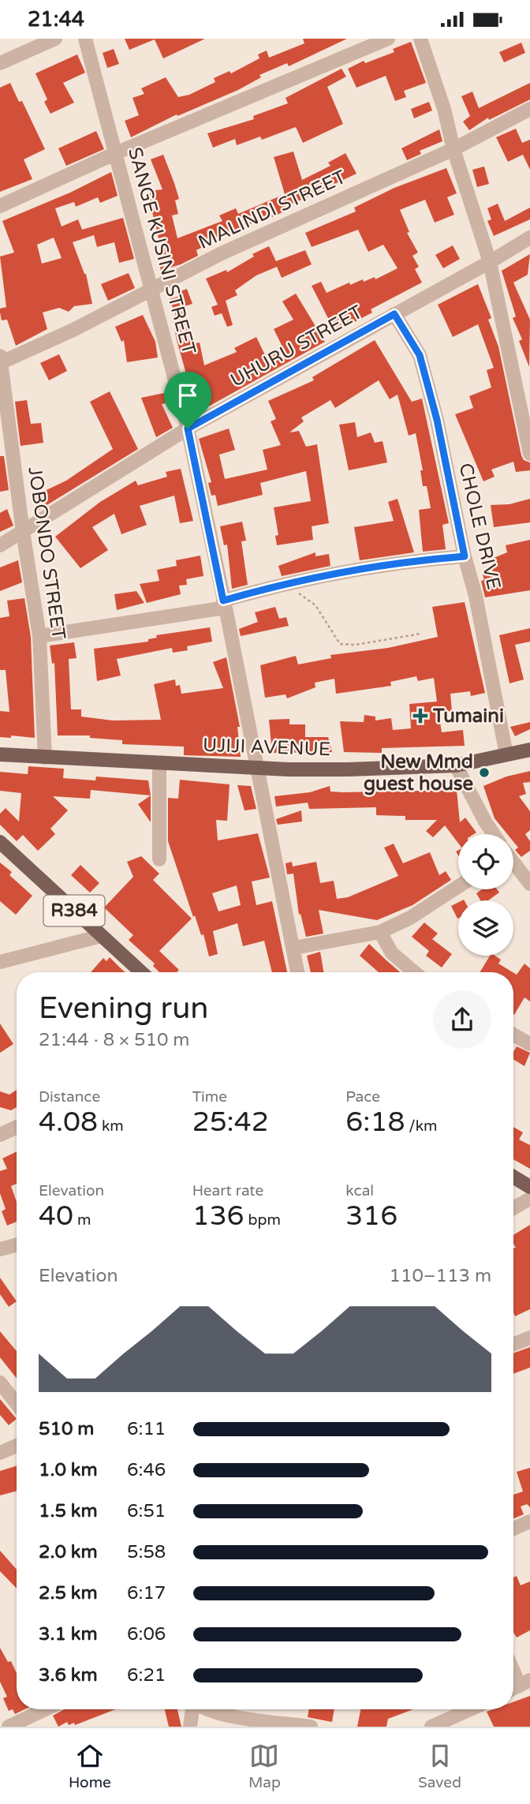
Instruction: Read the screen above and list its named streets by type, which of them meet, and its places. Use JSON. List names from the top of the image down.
{
  "streets": {
    "main road": ["UJIJI AVENUE", "R384"],
    "street": [
      "MALINDI STREET",
      "SANGE KUSINI STREET",
      "UHURU STREET",
      "CHOLE DRIVE",
      "JOBONDO STREET"
    ]
  },
  "crossings": [
    ["MALINDI STREET", "SANGE KUSINI STREET"],
    ["MALINDI STREET", "JOBONDO STREET"],
    ["SANGE KUSINI STREET", "UHURU STREET"],
    ["SANGE KUSINI STREET", "UJIJI AVENUE"],
    ["UHURU STREET", "CHOLE DRIVE"],
    ["UHURU STREET", "JOBONDO STREET"],
    ["CHOLE DRIVE", "UJIJI AVENUE"],
    ["JOBONDO STREET", "UJIJI AVENUE"]
  ],
  "places": {
    "health": ["Tumaini"],
    "other": ["New Mmd guest house"]
  },
  "page": {
    "status": "21:44",
    "heading": ["Evening run", "21:44 · 8 × 510 m"],
    "stats": [
      ["Distance", "4.08 km"],
      ["Time", "25:42"],
      ["Pace", "6:18 /km"],
      ["Elevation", "40 m"],
      ["Heart rate", "136 bpm"],
      ["kcal", "316"]
    ],
    "chart": ["Elevation", "110–113 m"],
    "list": [
      {
        "name": "510 m",
        "note": "6:11"
      },
      {
        "name": "1.0 km",
        "note": "6:46"
      },
      {
        "name": "1.5 km",
        "note": "6:51"
      },
      {
        "name": "2.0 km",
        "note": "5:58"
      },
      {
        "name": "2.5 km",
        "note": "6:17"
      },
      {
        "name": "3.1 km",
        "note": "6:06"
      },
      {
        "name": "3.6 km",
        "note": "6:21"
      }
    ],
    "tabs": ["Home", "Map", "Saved"]
  }
}
